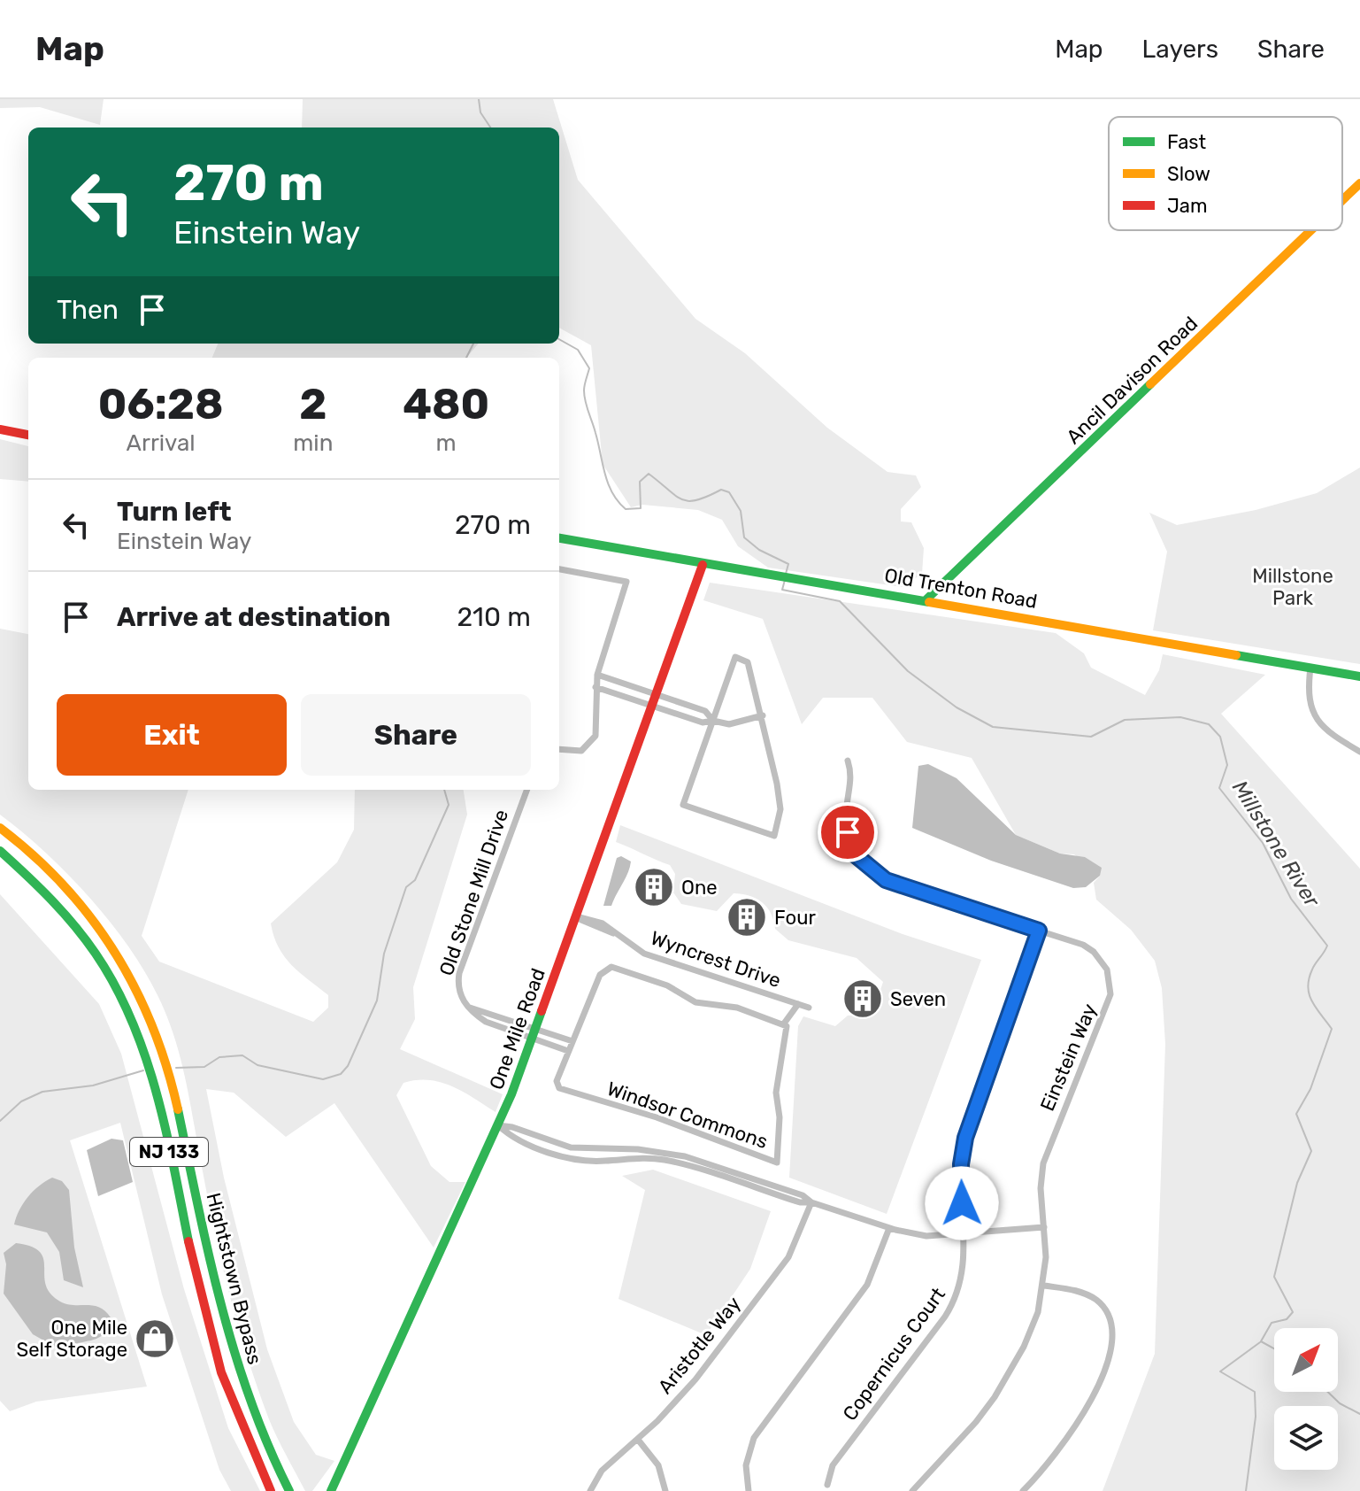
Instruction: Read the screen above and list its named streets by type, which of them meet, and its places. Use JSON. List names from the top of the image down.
{
  "streets": {
    "main road": [
      "Ancil Davison Road",
      "Old Trenton Road",
      "One Mile Road",
      "NJ 133",
      "Hightstown Bypass"
    ],
    "street": [
      "Old Stone Mill Drive",
      "Wyncrest Drive",
      "Einstein Way",
      "Windsor Commons",
      "Aristotle Way",
      "Copernicus Court"
    ]
  },
  "crossings": [
    ["Ancil Davison Road", "Old Trenton Road"],
    ["Old Trenton Road", "One Mile Road"],
    ["Wyncrest Drive", "One Mile Road"],
    ["Einstein Way", "Copernicus Court"]
  ],
  "water": ["Millstone River"],
  "parks": ["Millstone Park"],
  "places": {
    "building": ["One", "Four", "Seven"],
    "shop": ["One Mile Self Storage"]
  },
  "legend": ["Fast", "Slow", "Jam"],
  "north": "top right",
  "page": {
    "header": "Map",
    "nav": ["Map", "Layers", "Share"],
    "turn": ["270 m", "Einstein Way"],
    "then": "Then",
    "eta": [
      "06:28",
      "Arrival",
      "2",
      "min",
      "480",
      "m"
    ],
    "list": [
      {
        "name": "Turn left",
        "note": "Einstein Way",
        "value": "270 m"
      },
      {
        "name": "Arrive at destination",
        "value": "210 m"
      }
    ],
    "buttons": ["Exit", "Share"]
  }
}
